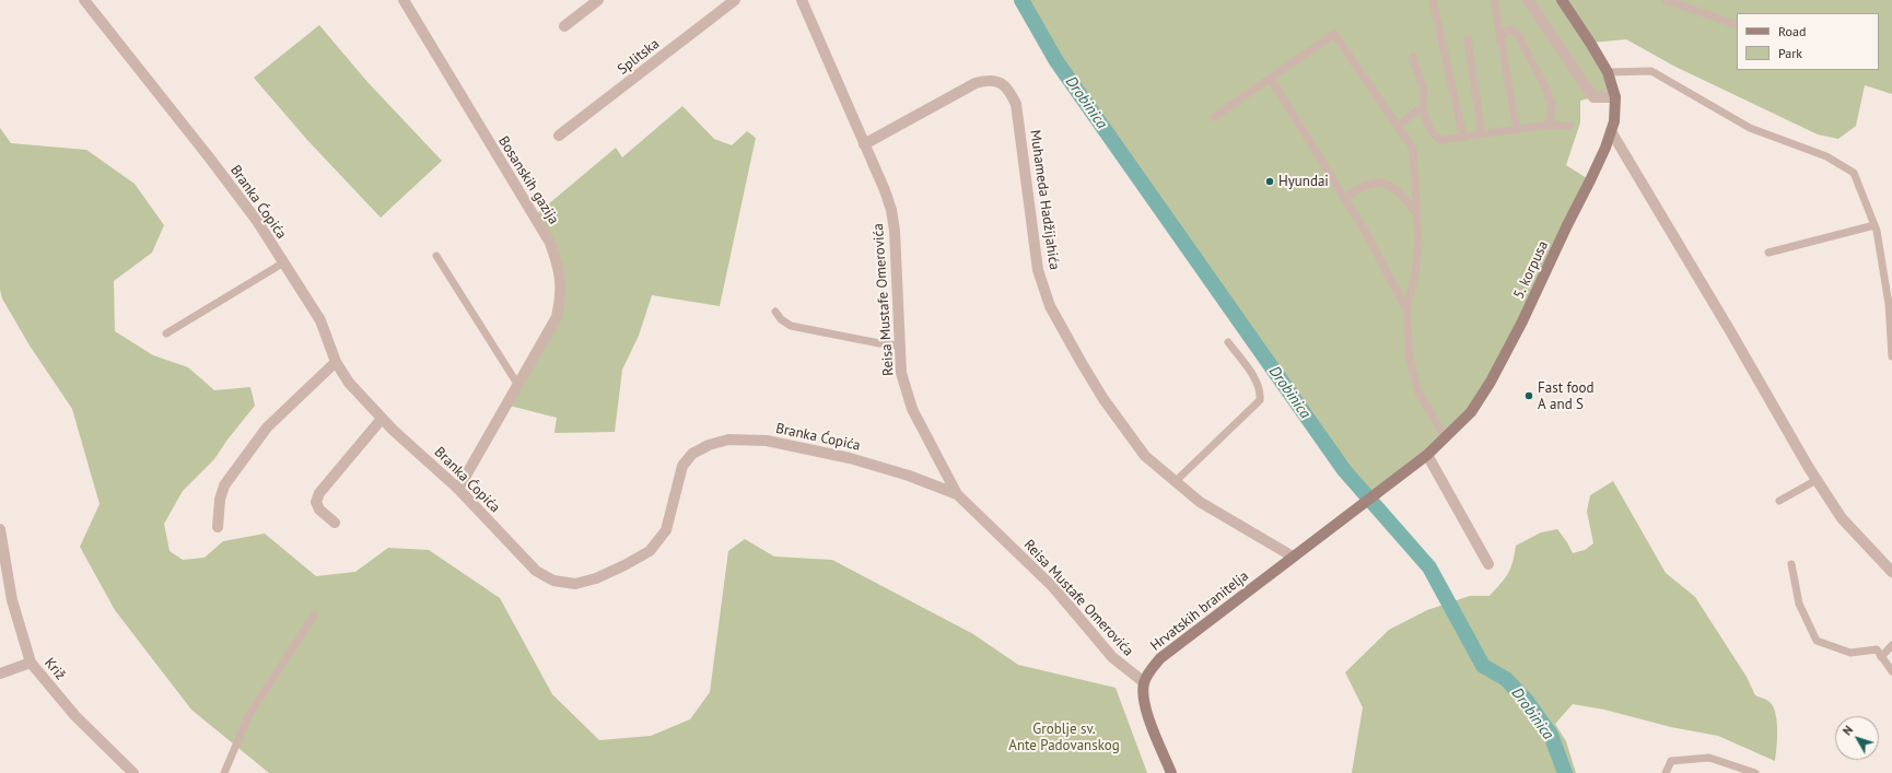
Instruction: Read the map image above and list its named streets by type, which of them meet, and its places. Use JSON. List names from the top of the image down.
{
  "streets": {
    "street": [
      "Splitska",
      "Bosanskih gazija",
      "Muhameda Hadžijahića",
      "Branka Ćopića",
      "5. korpusa",
      "Reisa Mustafe Omerovića",
      "Hrvatskih branitelja",
      "Križ"
    ]
  },
  "crossings": [
    ["Bosanskih gazija", "Branka Ćopića"],
    ["Muhameda Hadžijahića", "Reisa Mustafe Omerovića"],
    ["Muhameda Hadžijahića", "Hrvatskih branitelja"],
    ["Branka Ćopića", "Reisa Mustafe Omerovića"],
    ["5. korpusa", "Hrvatskih branitelja"],
    ["Reisa Mustafe Omerovića", "Hrvatskih branitelja"]
  ],
  "water": ["Drobinica"],
  "parks": ["Groblje sv. Ante Padovanskog"],
  "places": ["Hyundai", "Fast food A and S"],
  "legend": ["Road", "Park"],
  "north": "top left"
}
